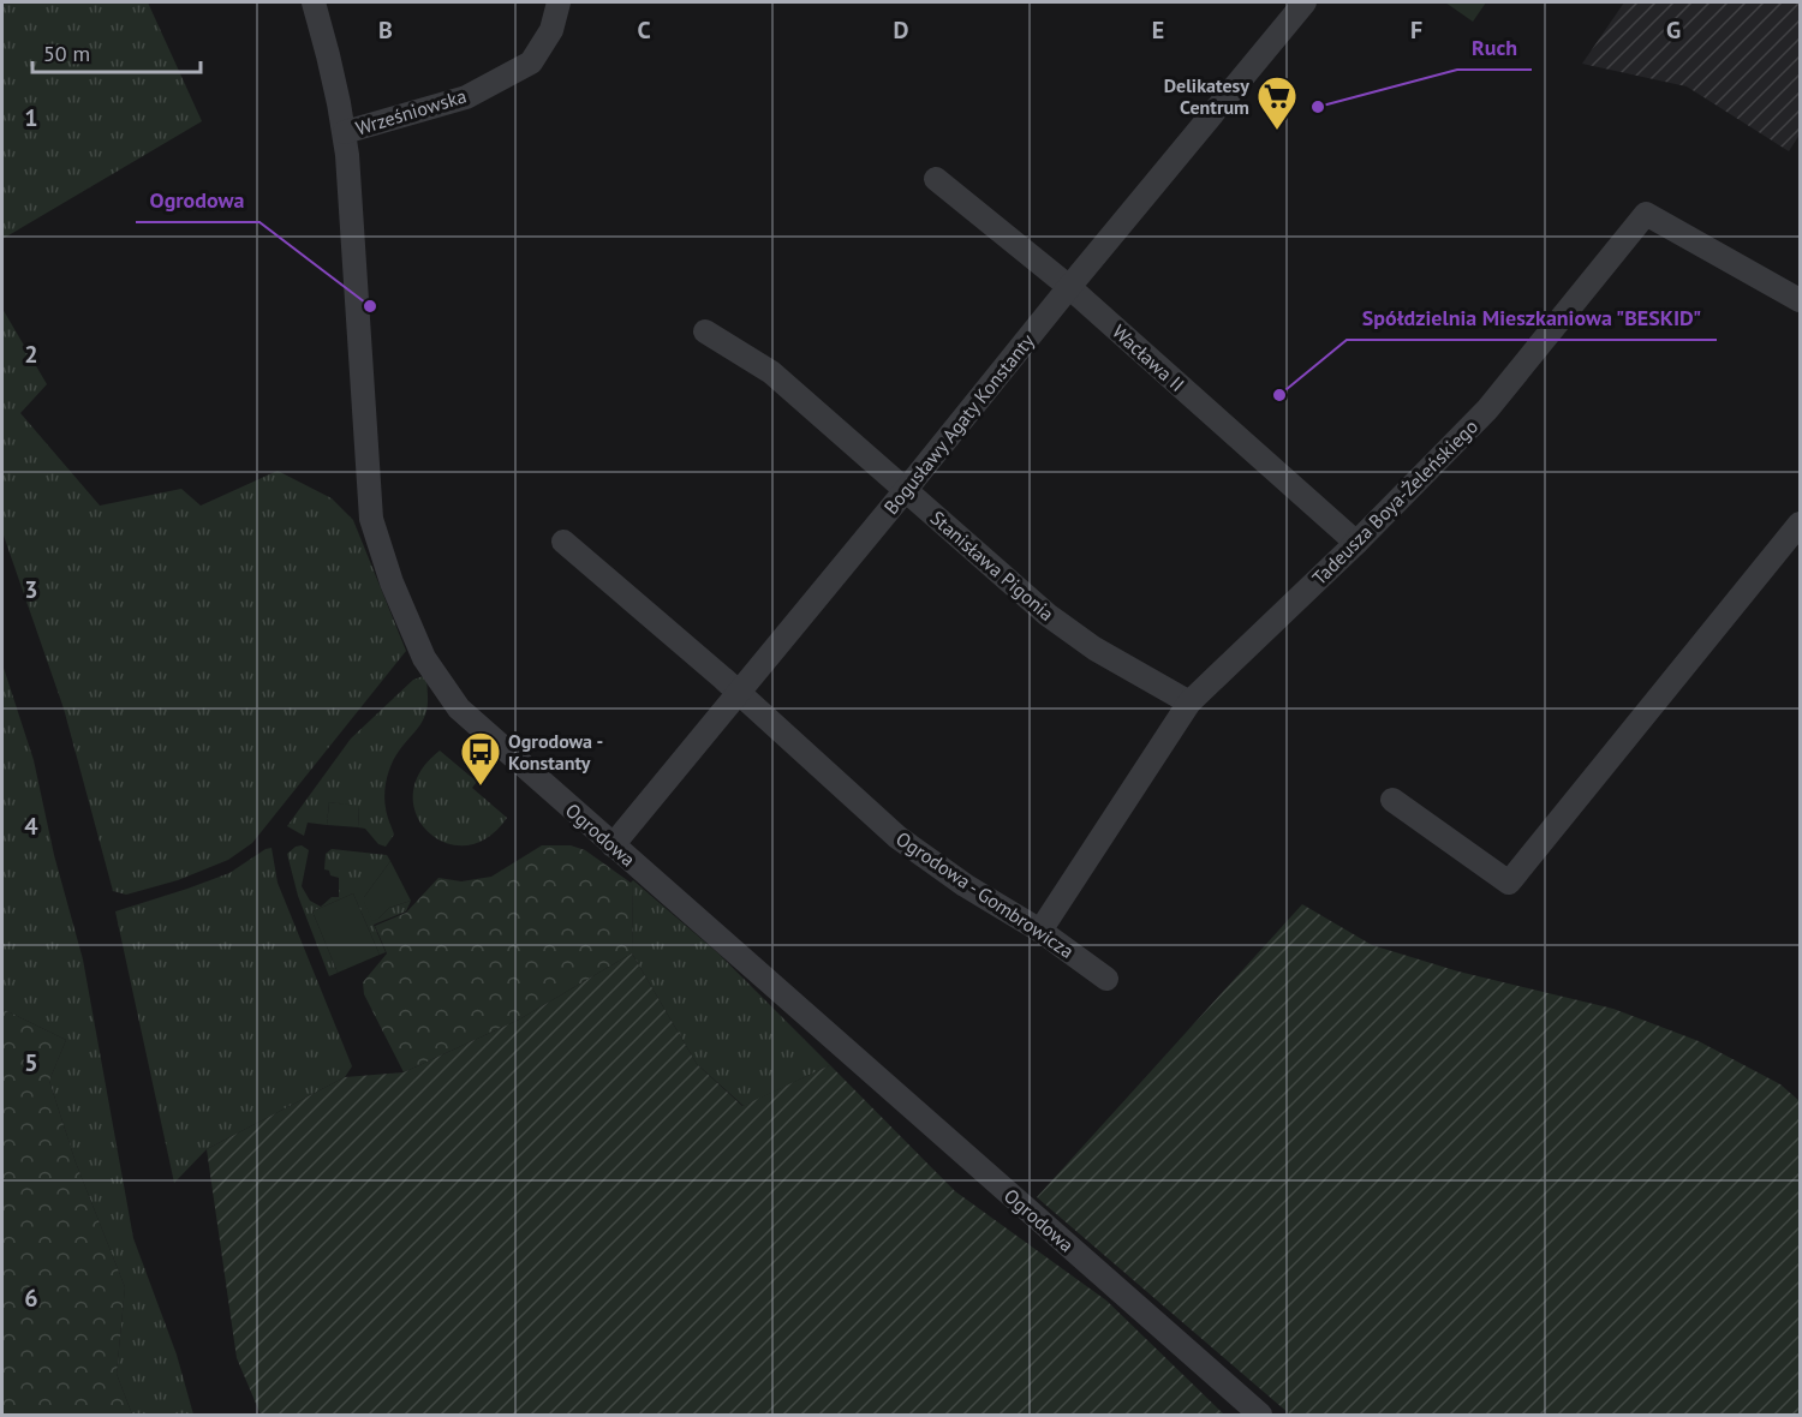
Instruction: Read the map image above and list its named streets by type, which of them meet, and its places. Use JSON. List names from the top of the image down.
{
  "streets": {
    "street": [
      "Wrześniowska",
      "Wacława II",
      "Bogusławy Agaty Konstanty",
      "Tadeusza Boya-Żeleńskiego",
      "Stanisława Pigonia",
      "Ogrodowa",
      "Ogrodowa - Gombrowicza"
    ]
  },
  "crossings": [
    ["Wrześniowska", "Ogrodowa"],
    ["Wacława II", "Bogusławy Agaty Konstanty"],
    ["Wacława II", "Tadeusza Boya-Żeleńskiego"],
    ["Bogusławy Agaty Konstanty", "Stanisława Pigonia"],
    ["Bogusławy Agaty Konstanty", "Ogrodowa"],
    ["Bogusławy Agaty Konstanty", "Ogrodowa - Gombrowicza"],
    ["Tadeusza Boya-Żeleńskiego", "Stanisława Pigonia"],
    ["Tadeusza Boya-Żeleńskiego", "Ogrodowa - Gombrowicza"]
  ],
  "places": {
    "other": ["Ruch", "Ogrodowa", "Spółdzielnia Mieszkaniowa \"BESKID\""],
    "supermarket": ["Delikatesy Centrum"],
    "bus stop": ["Ogrodowa - Konstanty"]
  },
  "scale_bar": "50 m",
  "grid": {
    "columns": [
      "B",
      "C",
      "D",
      "E",
      "F",
      "G"
    ],
    "rows": [
      "1",
      "2",
      "3",
      "4",
      "5",
      "6"
    ]
  }
}
